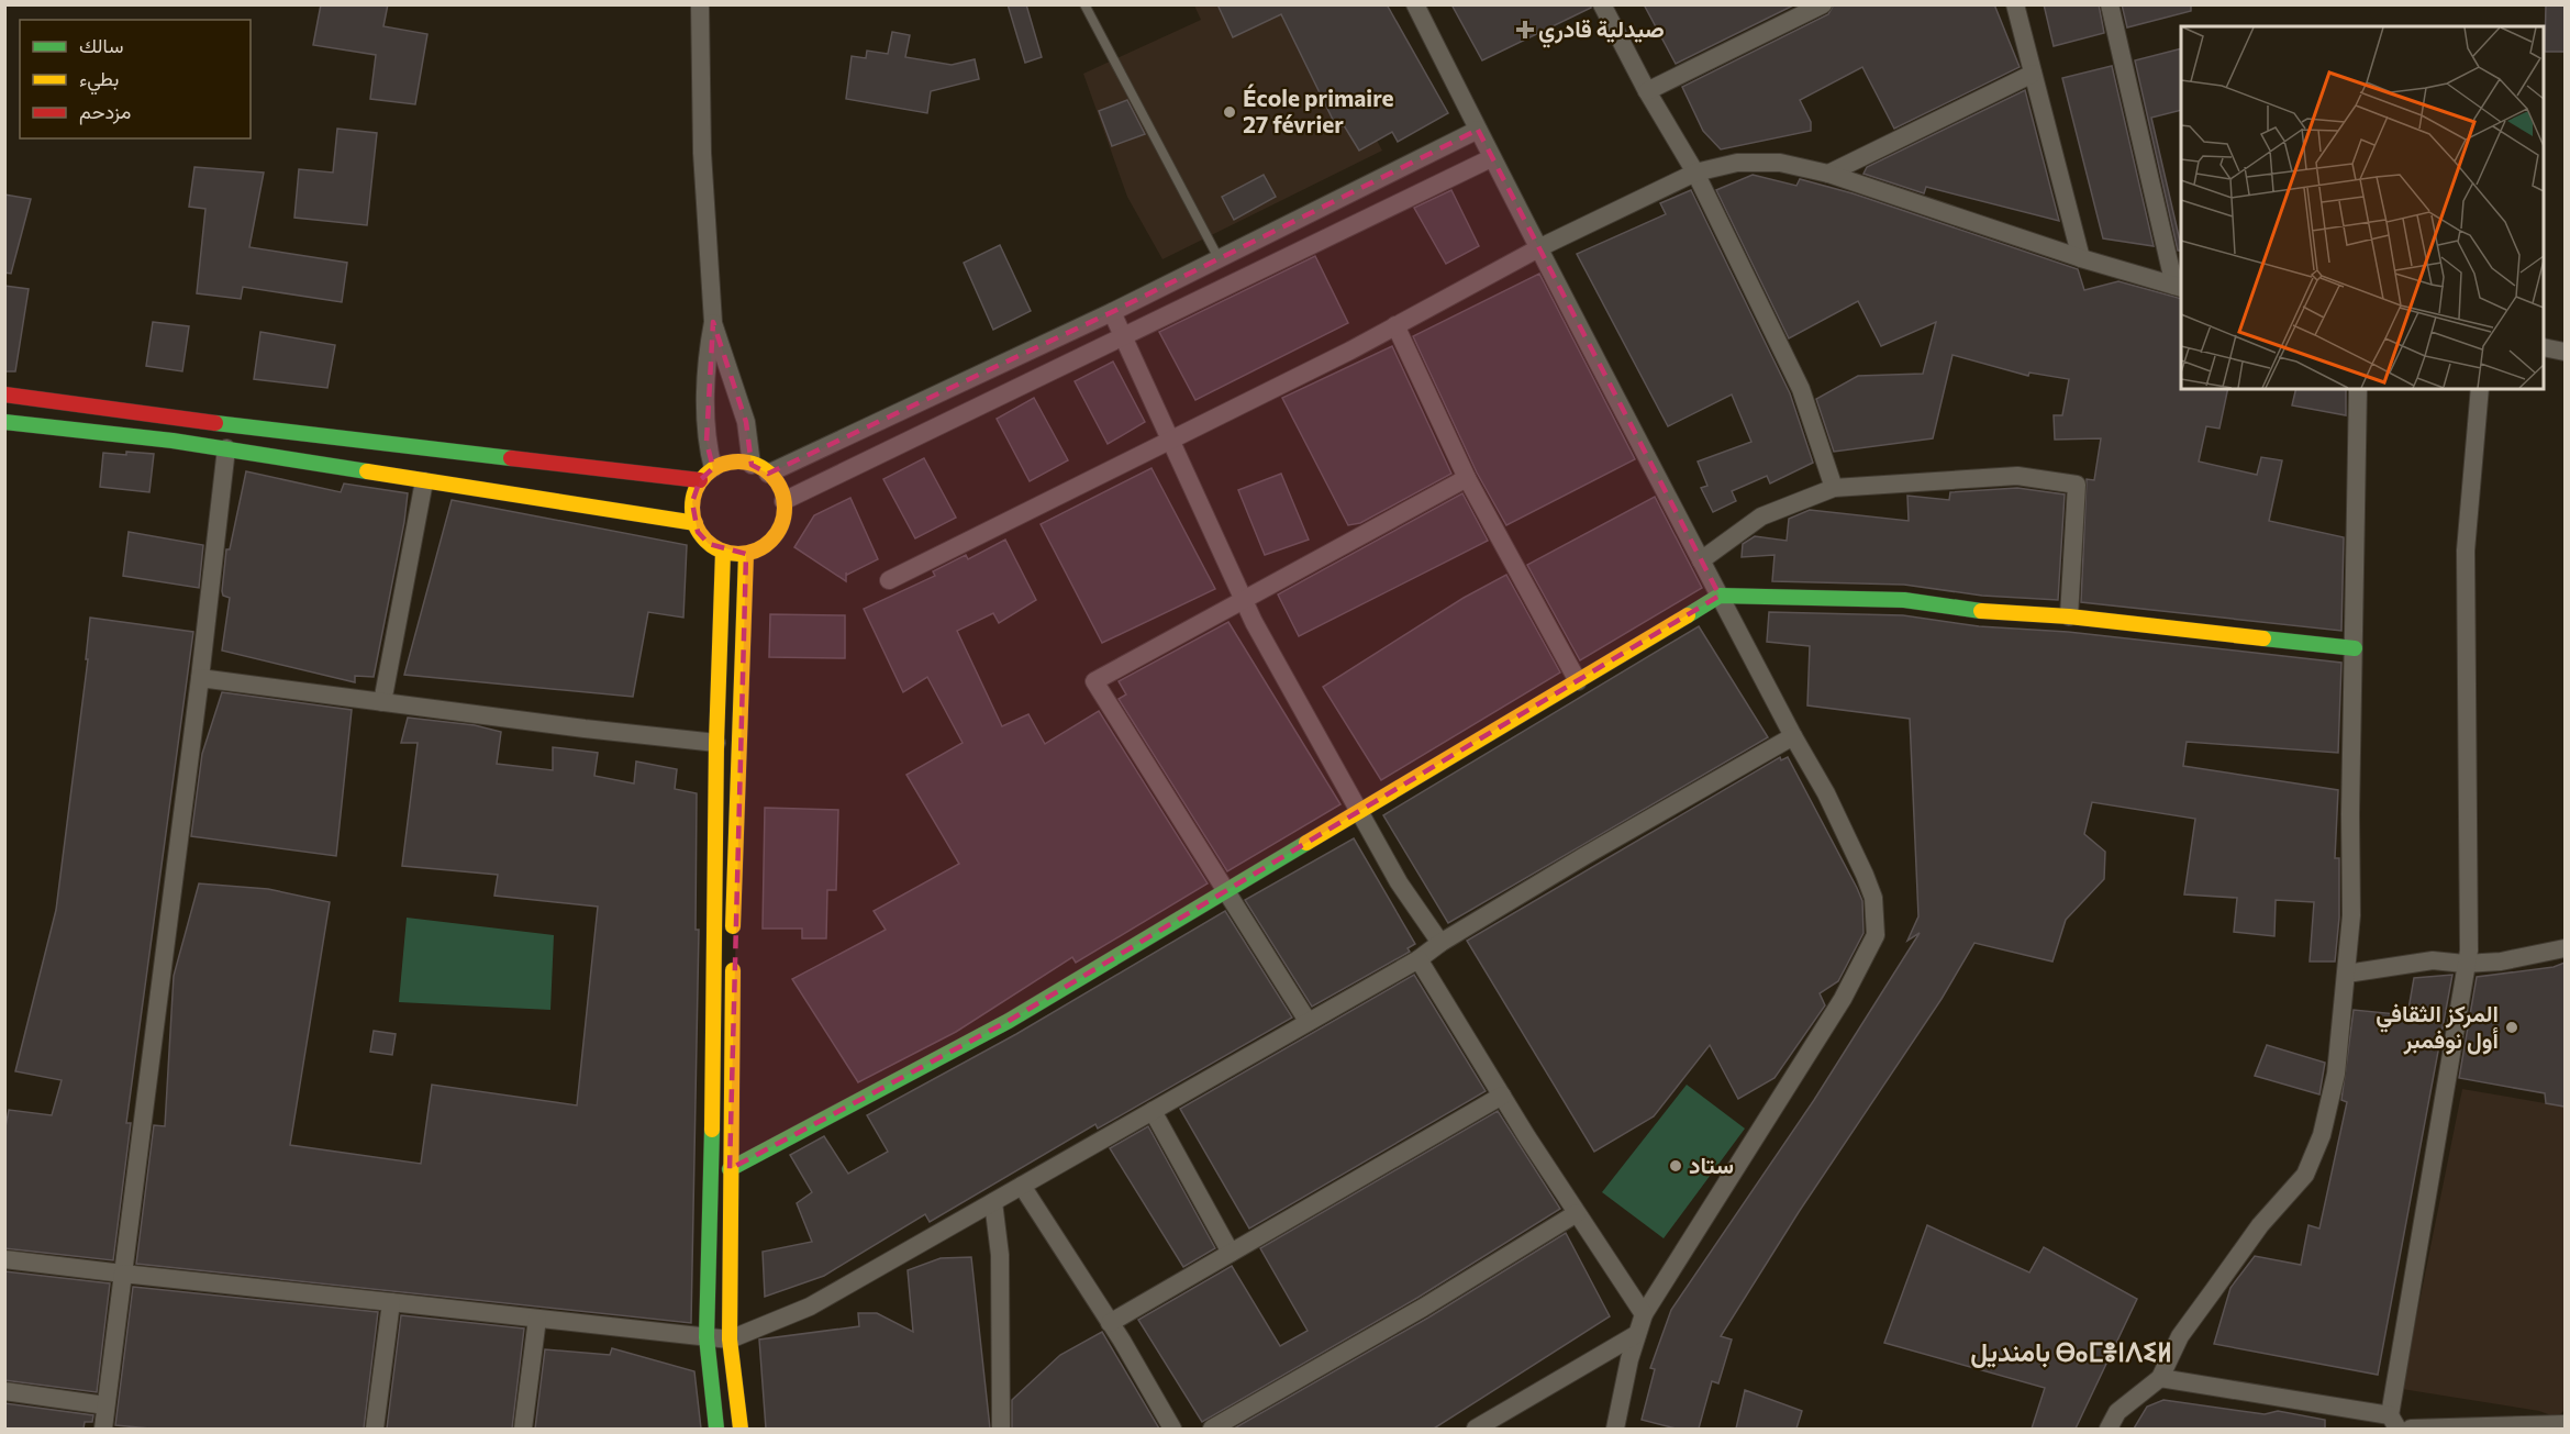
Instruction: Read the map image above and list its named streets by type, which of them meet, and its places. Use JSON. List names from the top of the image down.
{
  "districts": ["بامنديل ⴱⴰⵎⴻⵏⴷⵉⵍ"],
  "places": {
    "health": ["صيدلية قادري"],
    "other": ["École primaire 27 février", "المركز الثقافي أول نوفمبر", "ستاد"]
  },
  "legend": ["سالك", "بطيء", "مزدحم"]
}
